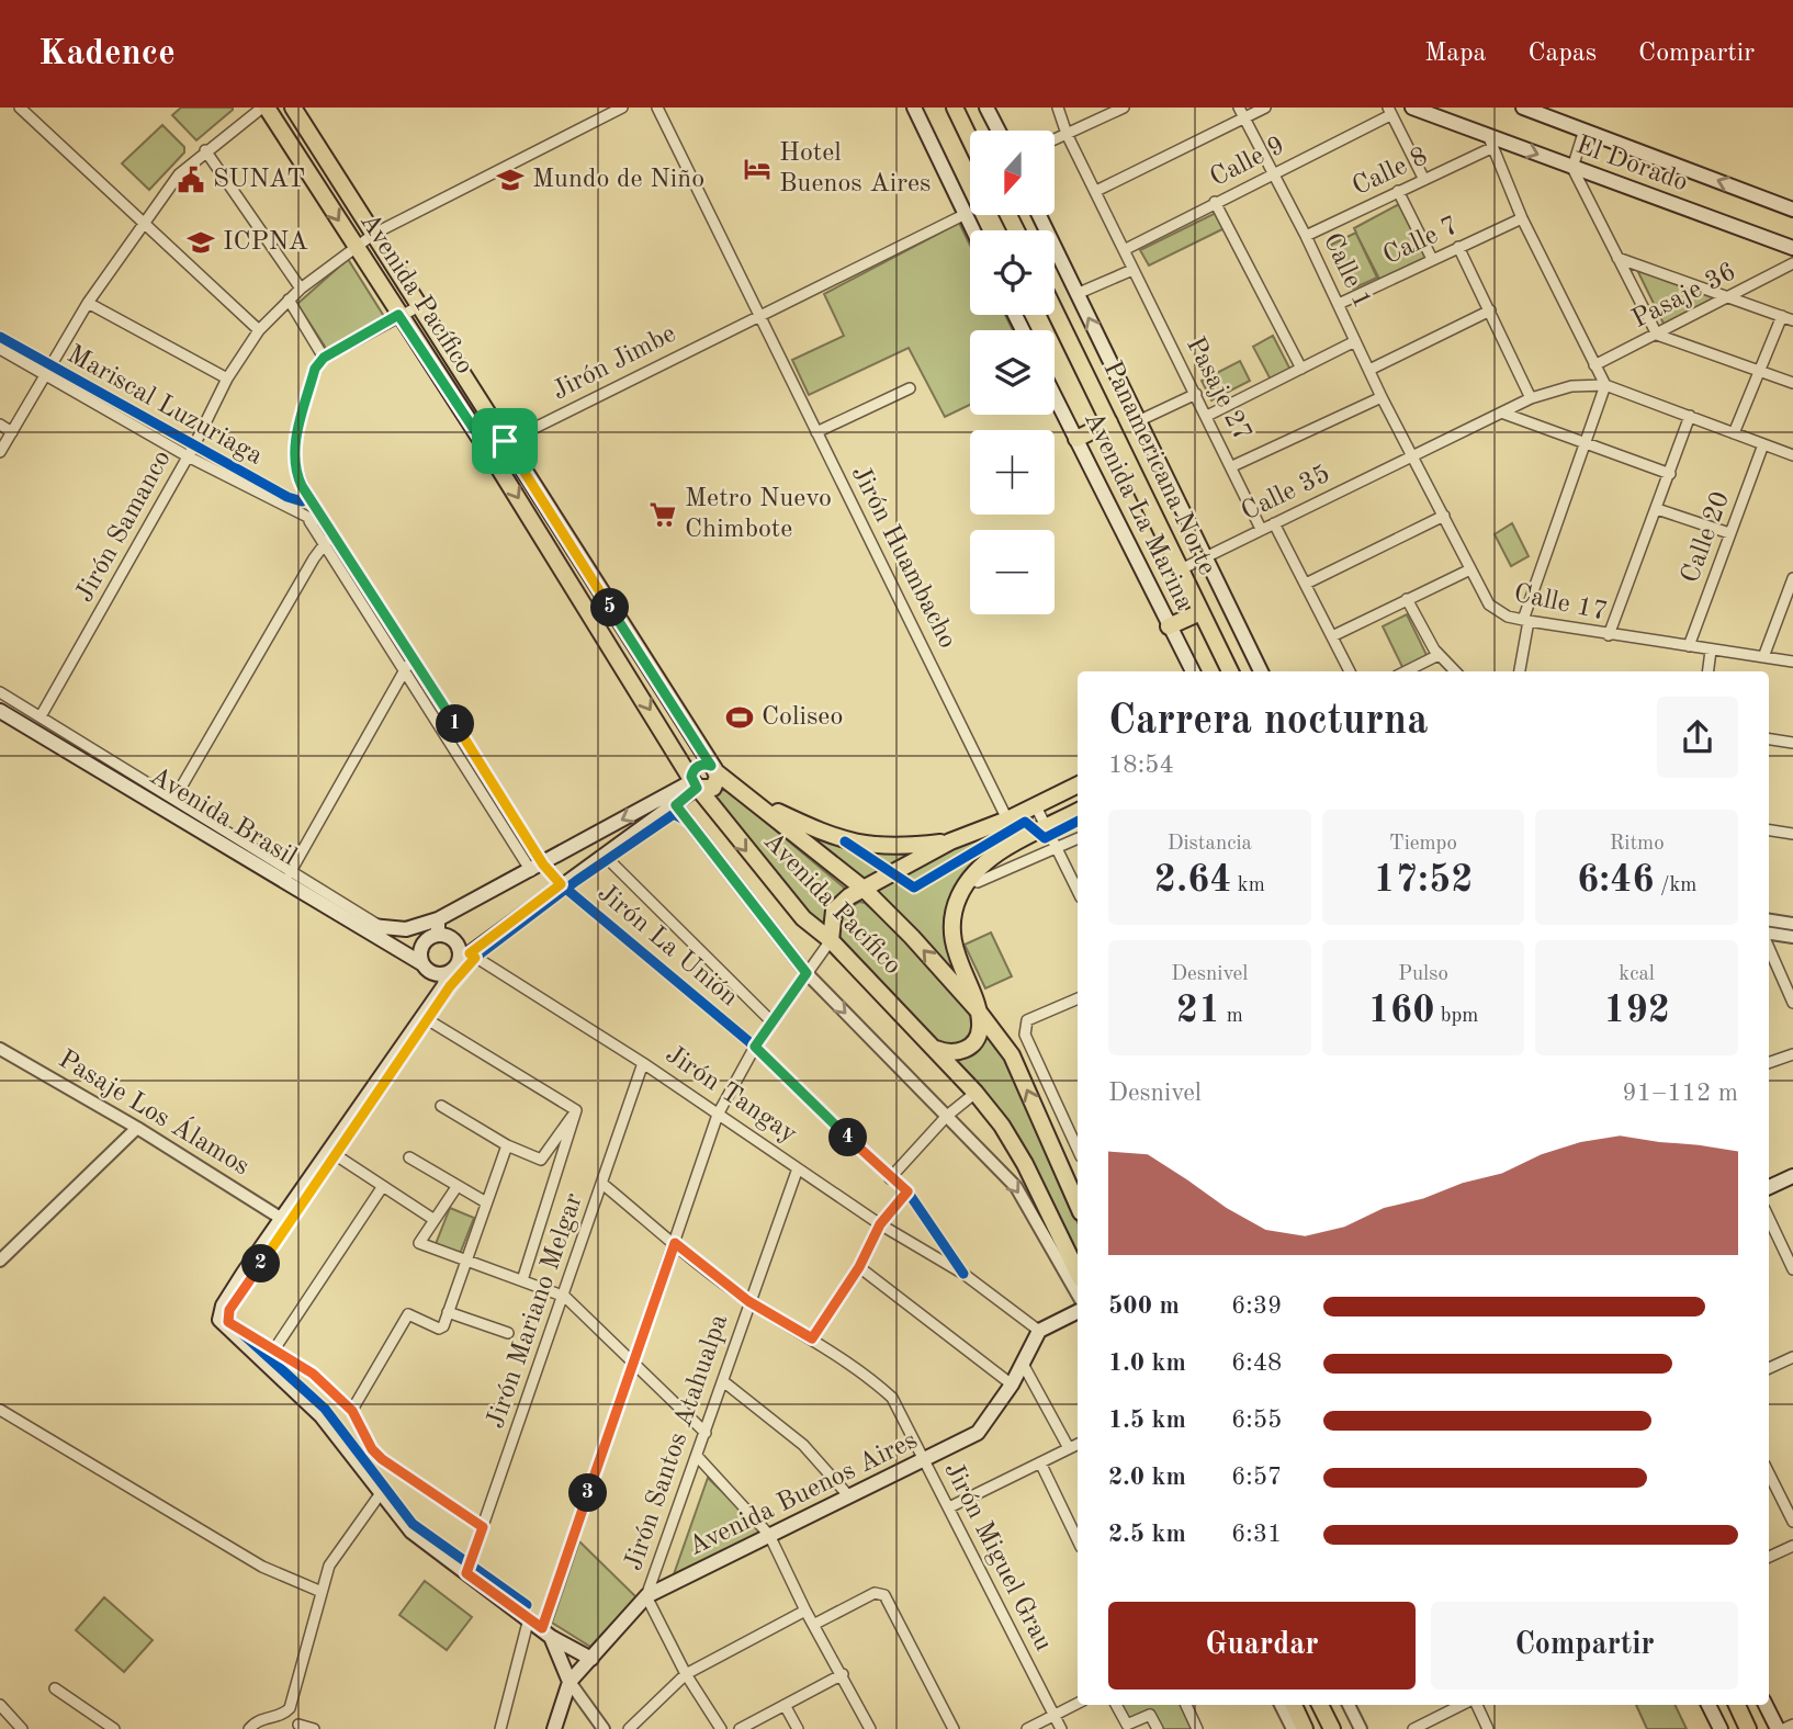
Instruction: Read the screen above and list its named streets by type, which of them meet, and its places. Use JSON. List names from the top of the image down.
{
  "streets": {
    "main road": [
      "El Dorado",
      "Avenida Pacífico",
      "Panamericana Norte",
      "Avenida La Marina",
      "Avenida Brasil",
      "Avenida Buenos Aires"
    ],
    "street": [
      "Calle 9",
      "Calle 8",
      "Calle 7",
      "Calle 1",
      "Pasaje 36",
      "Jirón Jimbe",
      "Pasaje 27",
      "Mariscal Luzuriaga",
      "Calle 35",
      "Jirón Samanco",
      "Calle 20",
      "Jirón Huambacho",
      "Calle 17",
      "Jirón La Unión",
      "Jirón Tangay",
      "Pasaje Los Álamos",
      "Jirón Mariano Melgar",
      "Jirón Santos Atahualpa",
      "Jirón Miguel Grau"
    ]
  },
  "crossings": [
    ["Calle 9", "Calle 8"],
    ["Calle 9", "Calle 1"],
    ["Calle 9", "Pasaje 27"],
    ["El Dorado", "Calle 8"],
    ["Calle 8", "Calle 1"],
    ["Calle 7", "Calle 1"],
    ["Calle 1", "Calle 35"],
    ["Calle 1", "Calle 17"],
    ["Avenida Pacífico", "Jirón Jimbe"],
    ["Avenida Pacífico", "Jirón Samanco"],
    ["Avenida Pacífico", "Jirón Huambacho"],
    ["Jirón Jimbe", "Jirón Huambacho"],
    ["Pasaje 27", "Calle 35"],
    ["Mariscal Luzuriaga", "Jirón Samanco"],
    ["Panamericana Norte", "Calle 35"],
    ["Calle 35", "Calle 17"],
    ["Calle 20", "Calle 17"],
    ["Avenida Brasil", "Jirón Tangay"],
    ["Jirón La Unión", "Jirón Tangay"],
    ["Jirón Tangay", "Jirón Mariano Melgar"],
    ["Jirón Tangay", "Jirón Santos Atahualpa"],
    ["Jirón Tangay", "Avenida Buenos Aires"],
    ["Jirón Mariano Melgar", "Jirón Miguel Grau"],
    ["Jirón Santos Atahualpa", "Avenida Buenos Aires"],
    ["Jirón Santos Atahualpa", "Jirón Miguel Grau"],
    ["Avenida Buenos Aires", "Jirón Miguel Grau"]
  ],
  "places": {
    "hotel": ["Hotel Buenos Aires"],
    "public building": ["SUNAT"],
    "school or university": ["Mundo de Niño", "ICPNA"],
    "supermarket": ["Metro Nuevo Chimbote"],
    "sports": ["Coliseo"]
  },
  "north": "bottom",
  "page": {
    "header": "Kadence",
    "nav": ["Mapa", "Capas", "Compartir"],
    "map_buttons": ["+", "−"],
    "pins": [
      "5",
      "1",
      "4",
      "2",
      "3"
    ],
    "heading": ["Carrera nocturna", "18:54"],
    "stats": [
      ["Distancia", "2.64 km"],
      ["Tiempo", "17:52"],
      ["Ritmo", "6:46 /km"],
      ["Desnivel", "21 m"],
      ["Pulso", "160 bpm"],
      ["kcal", "192"]
    ],
    "chart": ["Desnivel", "91–112 m"],
    "list": [
      {
        "name": "500 m",
        "note": "6:39"
      },
      {
        "name": "1.0 km",
        "note": "6:48"
      },
      {
        "name": "1.5 km",
        "note": "6:55"
      },
      {
        "name": "2.0 km",
        "note": "6:57"
      },
      {
        "name": "2.5 km",
        "note": "6:31"
      }
    ],
    "buttons": ["Guardar", "Compartir"]
  }
}
